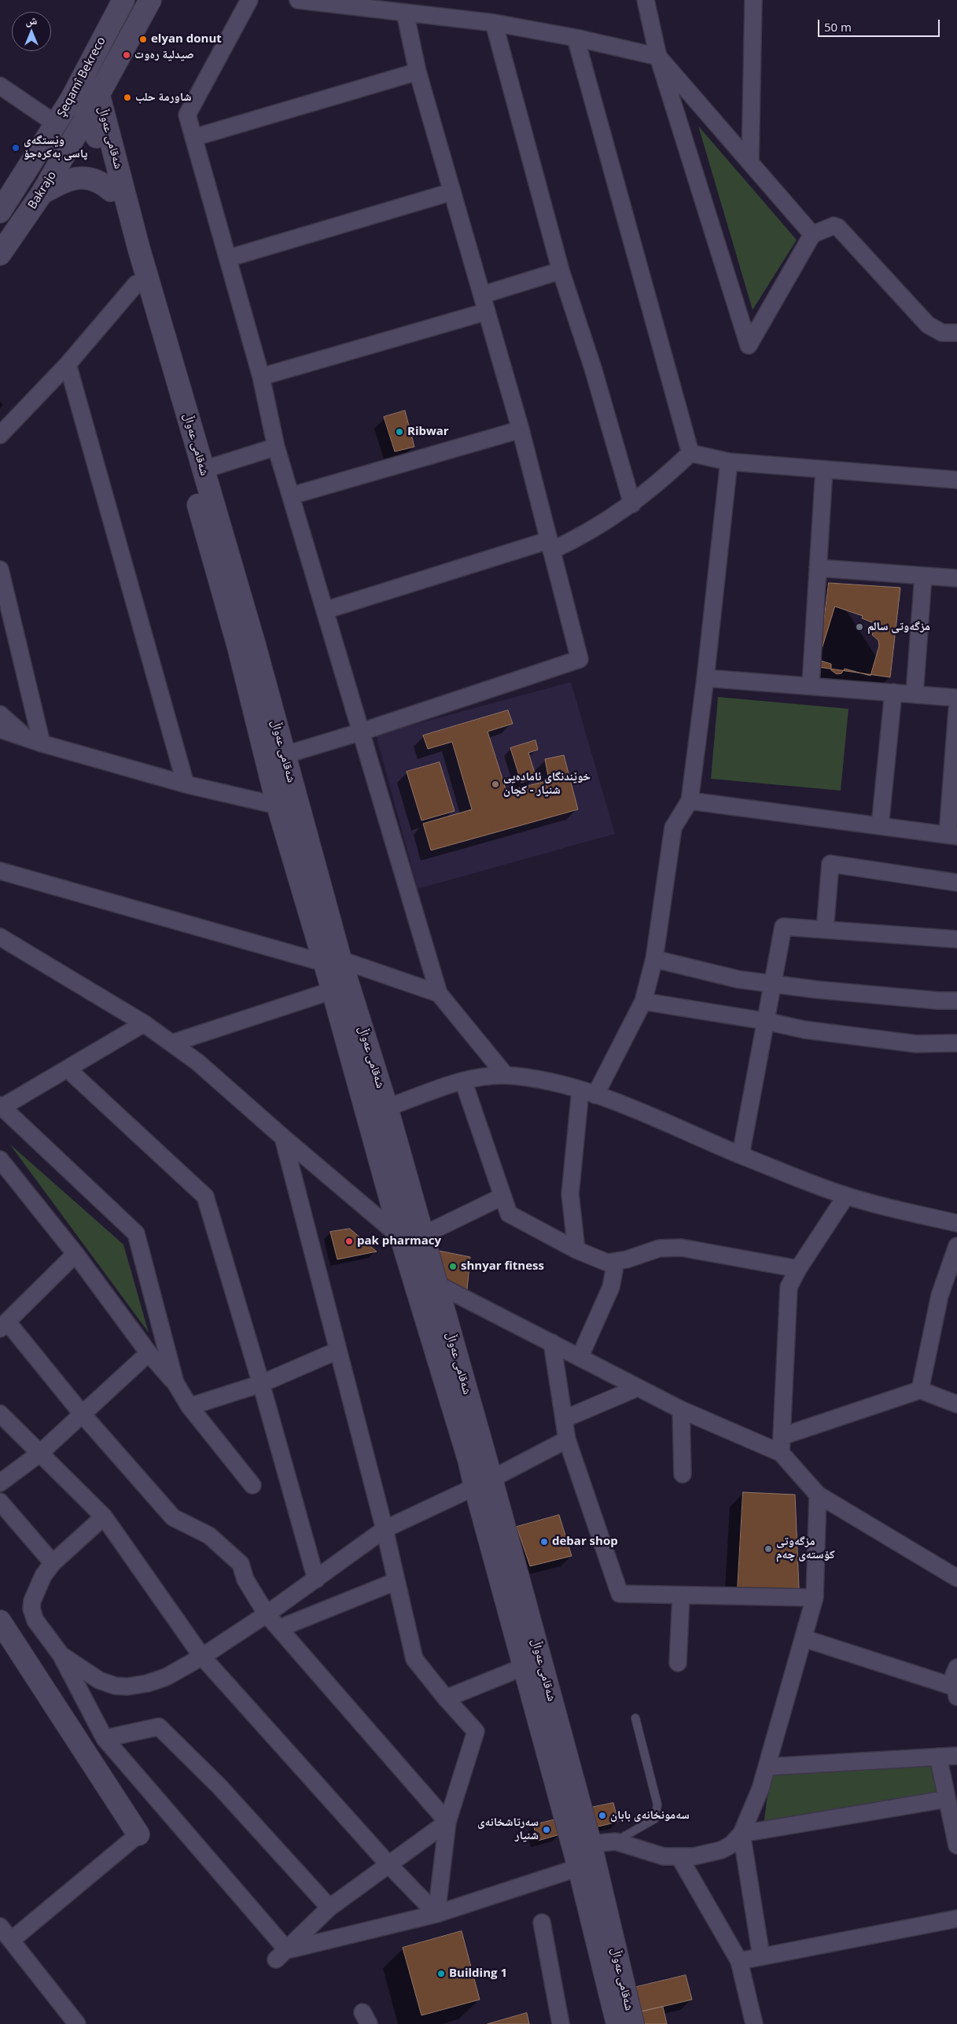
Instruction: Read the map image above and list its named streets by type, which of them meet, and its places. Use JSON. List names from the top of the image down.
{
  "streets": {
    "main road": ["Şeqamî Bekreco", "شەقامی عەواڵ", "Bakrajo"]
  },
  "crossings": [
    ["Şeqamî Bekreco", "شەقامی عەواڵ"],
    ["Şeqamî Bekreco", "Bakrajo"],
    ["شەقامی عەواڵ", "Bakrajo"]
  ],
  "places": [
    "elyan donut",
    "صیدلیة رەوت",
    "شاورمة حلب",
    "وێستگەی پاسی بەکرەجۆ",
    "Ribwar",
    "مزگەوتی سالم",
    "خوێندنگای ئامادەیی شنیار - کچان",
    "pak pharmacy",
    "shnyar fitness",
    "debar shop",
    "مزگه‌وتی کۆستەی چەم",
    "سەمونخانەی بابان",
    "سەرتاشخانەی شنیار",
    "Building 1"
  ],
  "scale_bar": "50 m",
  "north": "top"
}
